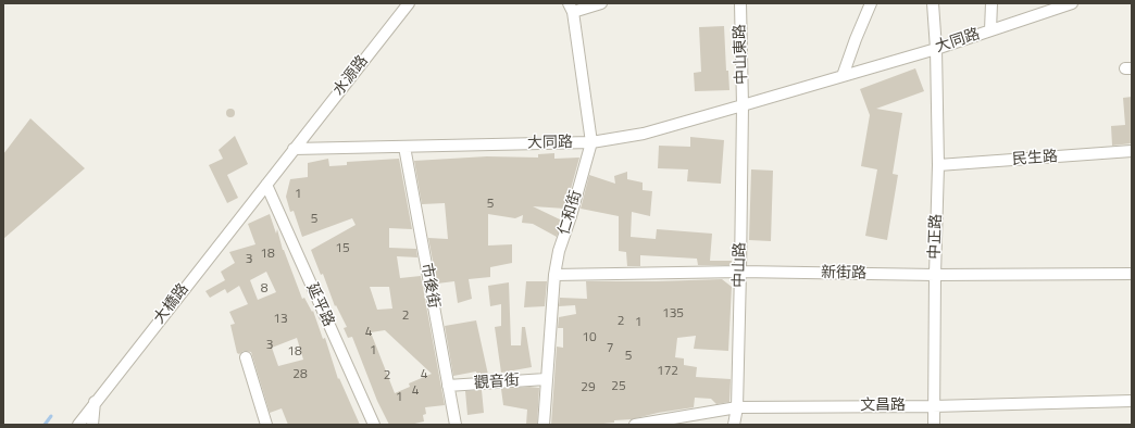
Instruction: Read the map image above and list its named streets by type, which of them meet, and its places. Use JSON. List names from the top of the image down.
{
  "streets": {
    "street": [
      "大同路",
      "中山東路",
      "水源路",
      "民生路",
      "仁和街",
      "中正路",
      "中山路",
      "新街路",
      "市後街",
      "大橋路",
      "延平路",
      "觀音街",
      "文昌路"
    ]
  },
  "crossings": [
    ["大同路", "中山東路"],
    ["大同路", "水源路"],
    ["大同路", "仁和街"],
    ["大同路", "中正路"],
    ["大同路", "中山路"],
    ["大同路", "市後街"],
    ["中山東路", "中山路"],
    ["民生路", "中正路"],
    ["仁和街", "新街路"],
    ["仁和街", "觀音街"],
    ["中正路", "新街路"],
    ["中正路", "文昌路"],
    ["中山路", "新街路"],
    ["中山路", "文昌路"],
    ["市後街", "觀音街"],
    ["大橋路", "延平路"]
  ],
  "house_numbers": [
    "1",
    "5",
    "5",
    "15",
    "18",
    "3",
    "8",
    "135",
    "2",
    "13",
    "2",
    "1",
    "4",
    "10",
    "3",
    "7",
    "1",
    "18",
    "5",
    "172",
    "28",
    "4",
    "2",
    "25",
    "29",
    "4",
    "1"
  ]
}
